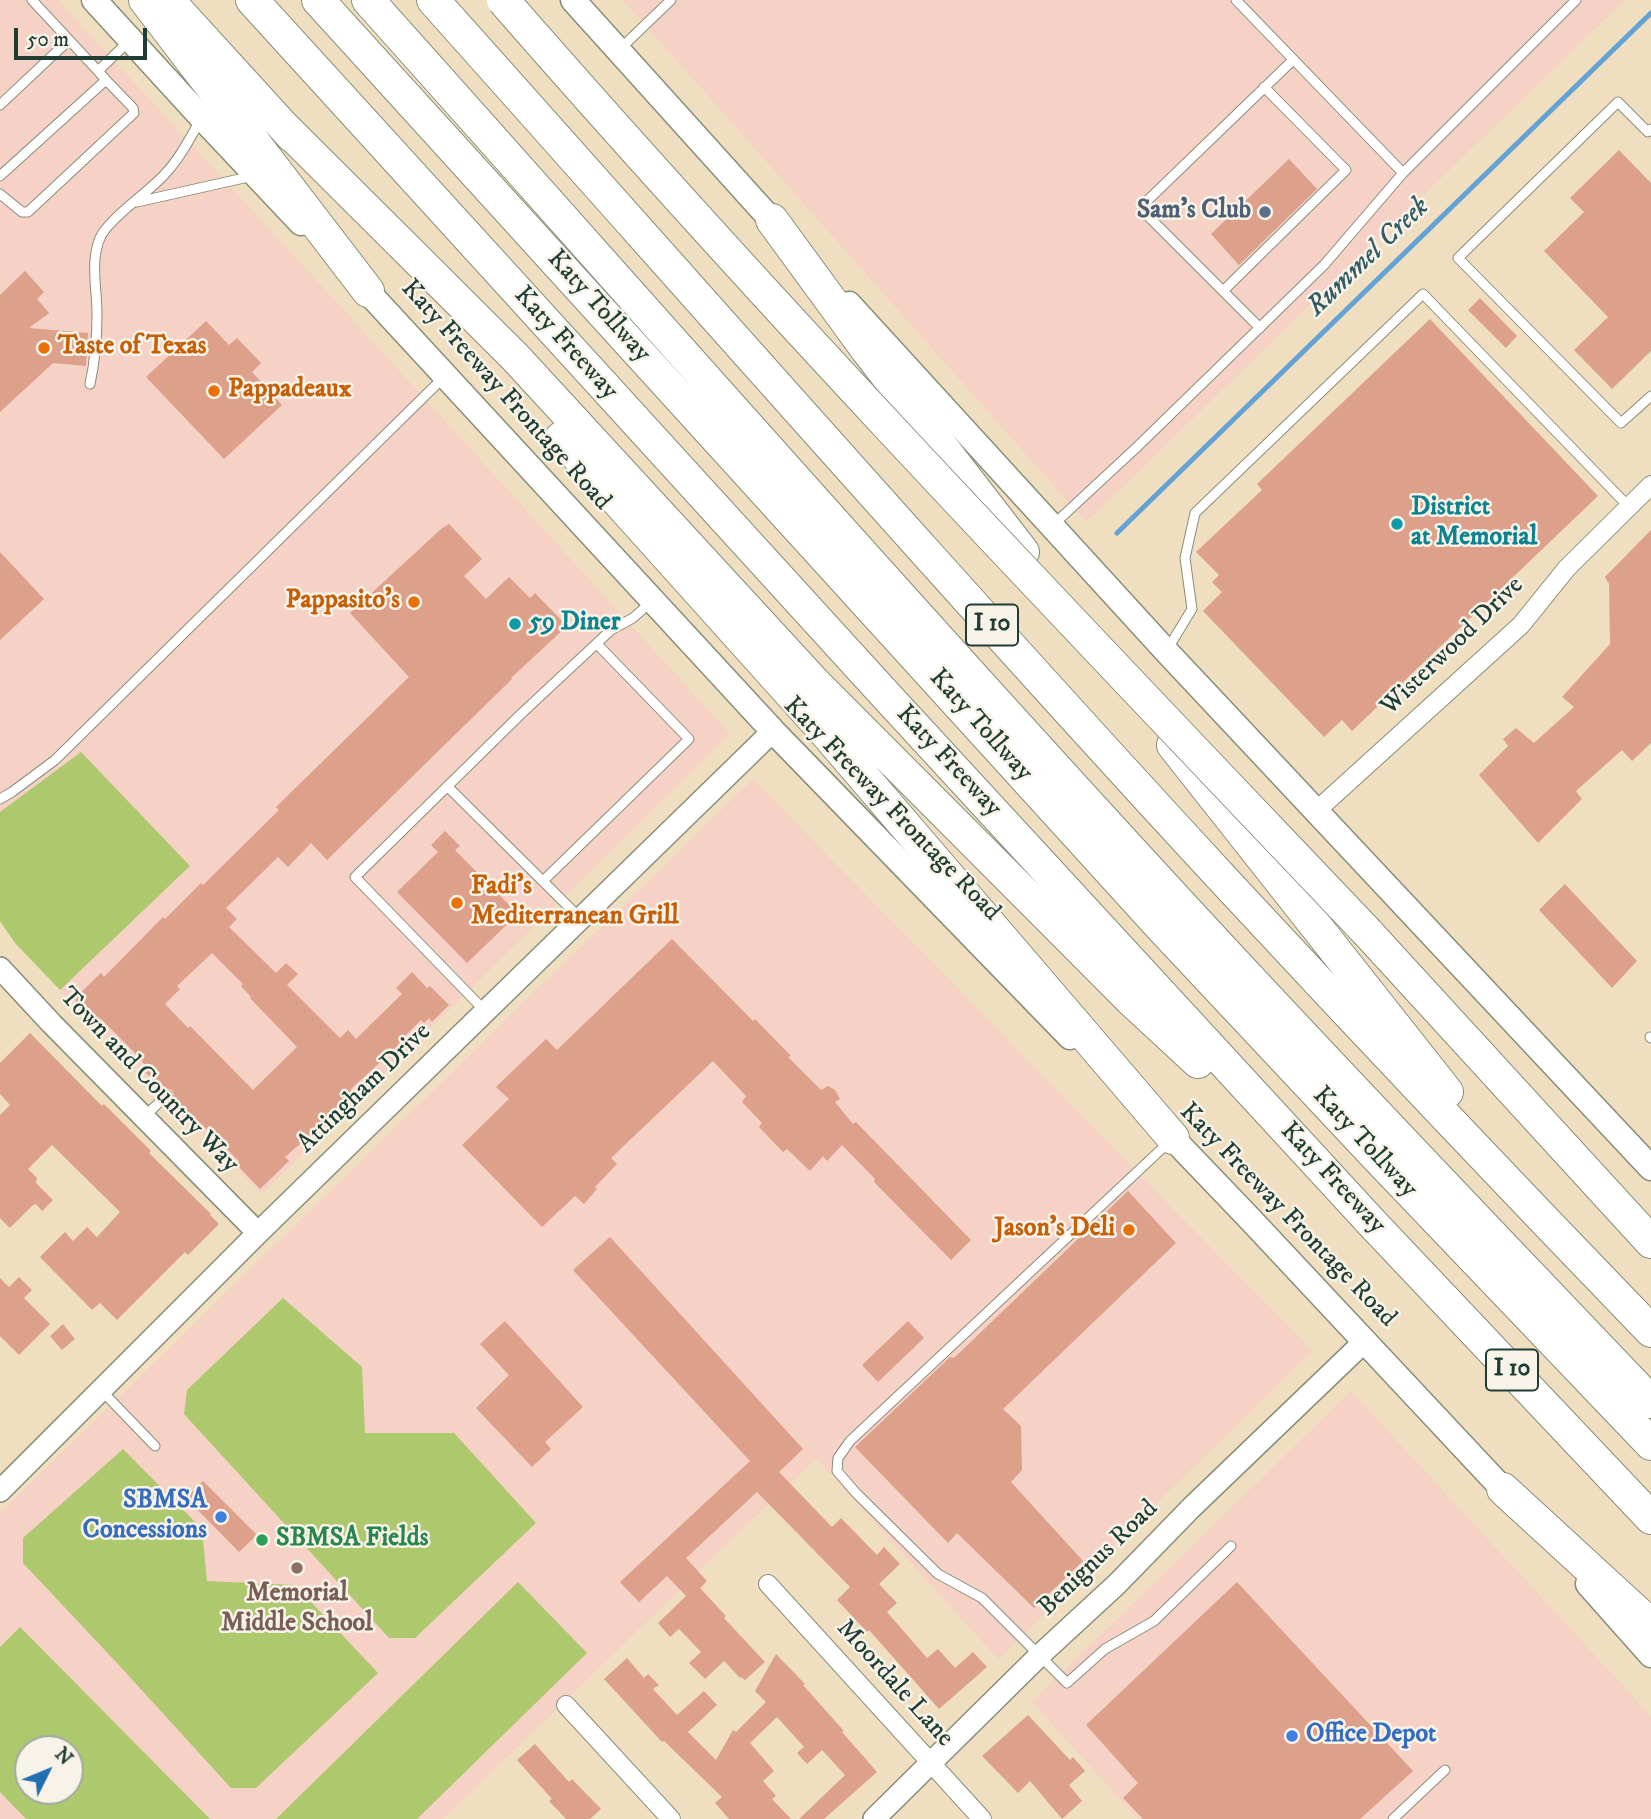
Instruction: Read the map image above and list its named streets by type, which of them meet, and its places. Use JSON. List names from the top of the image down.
{
  "streets": {
    "highway": ["Katy Tollway", "Katy Freeway", "I 10"],
    "main road": ["Katy Freeway Frontage Road"],
    "street": [
      "Wisterwood Drive",
      "Town and Country Way",
      "Attingham Drive",
      "Benignus Road",
      "Moordale Lane"
    ]
  },
  "crossings": [
    ["Katy Freeway Frontage Road", "Attingham Drive"],
    ["Katy Freeway Frontage Road", "Benignus Road"],
    ["Town and Country Way", "Attingham Drive"],
    ["Benignus Road", "Moordale Lane"]
  ],
  "water": ["Rummel Creek"],
  "places": [
    "Sam's Club",
    "Taste of Texas",
    "Pappadeaux",
    "District at Memorial",
    "Pappasito's",
    "59 Diner",
    "Fadi's Mediterranean Grill",
    "Jason's Deli",
    "SBMSA Concessions",
    "SBMSA Fields",
    "Memorial Middle School",
    "Office Depot"
  ],
  "scale_bar": "50 m",
  "north": "top right"
}
